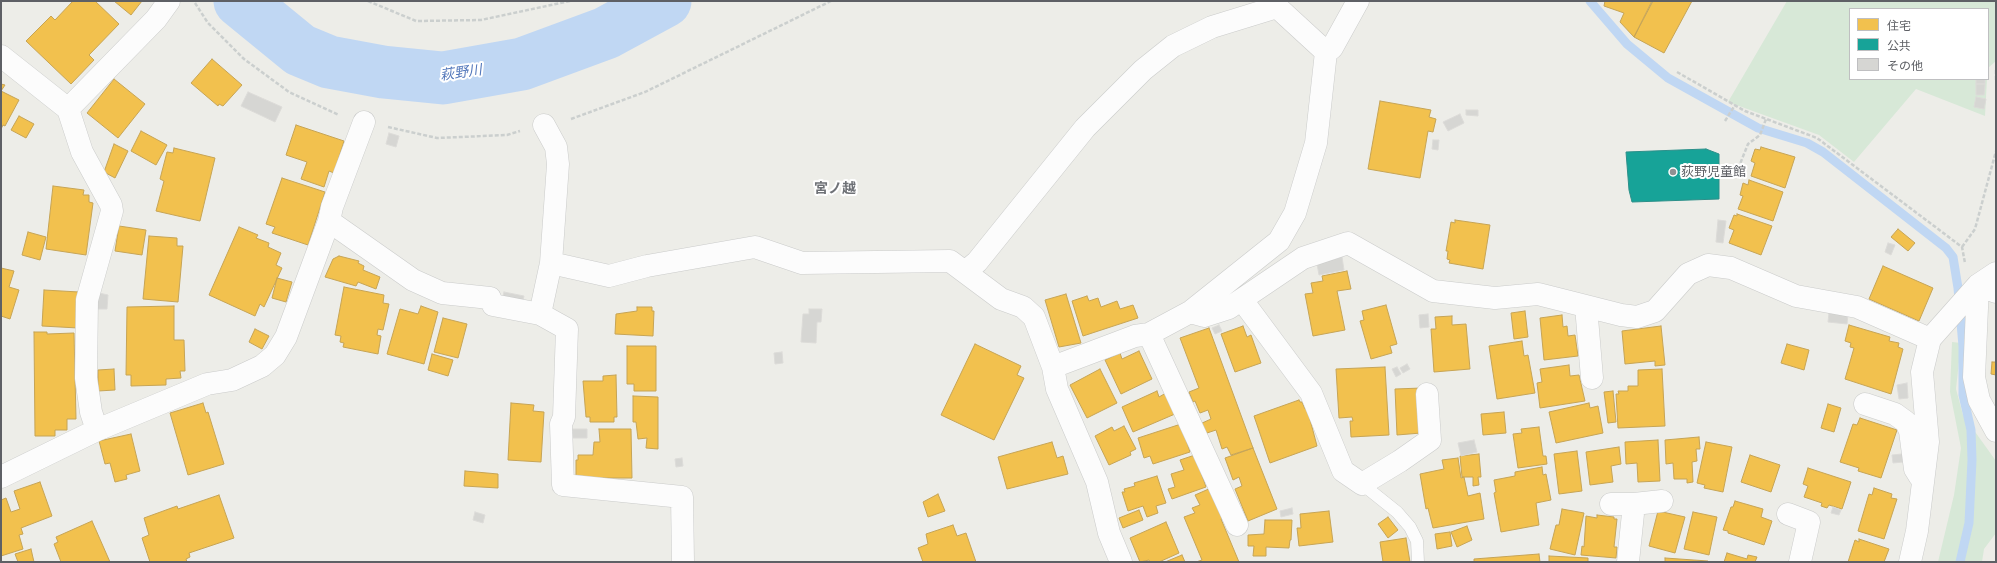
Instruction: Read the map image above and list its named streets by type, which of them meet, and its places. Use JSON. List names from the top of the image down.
{
  "districts": ["宮ノ越"],
  "water": ["萩野川"],
  "places": ["荻野児童館"],
  "legend": ["住宅", "公共", "その他"]
}
